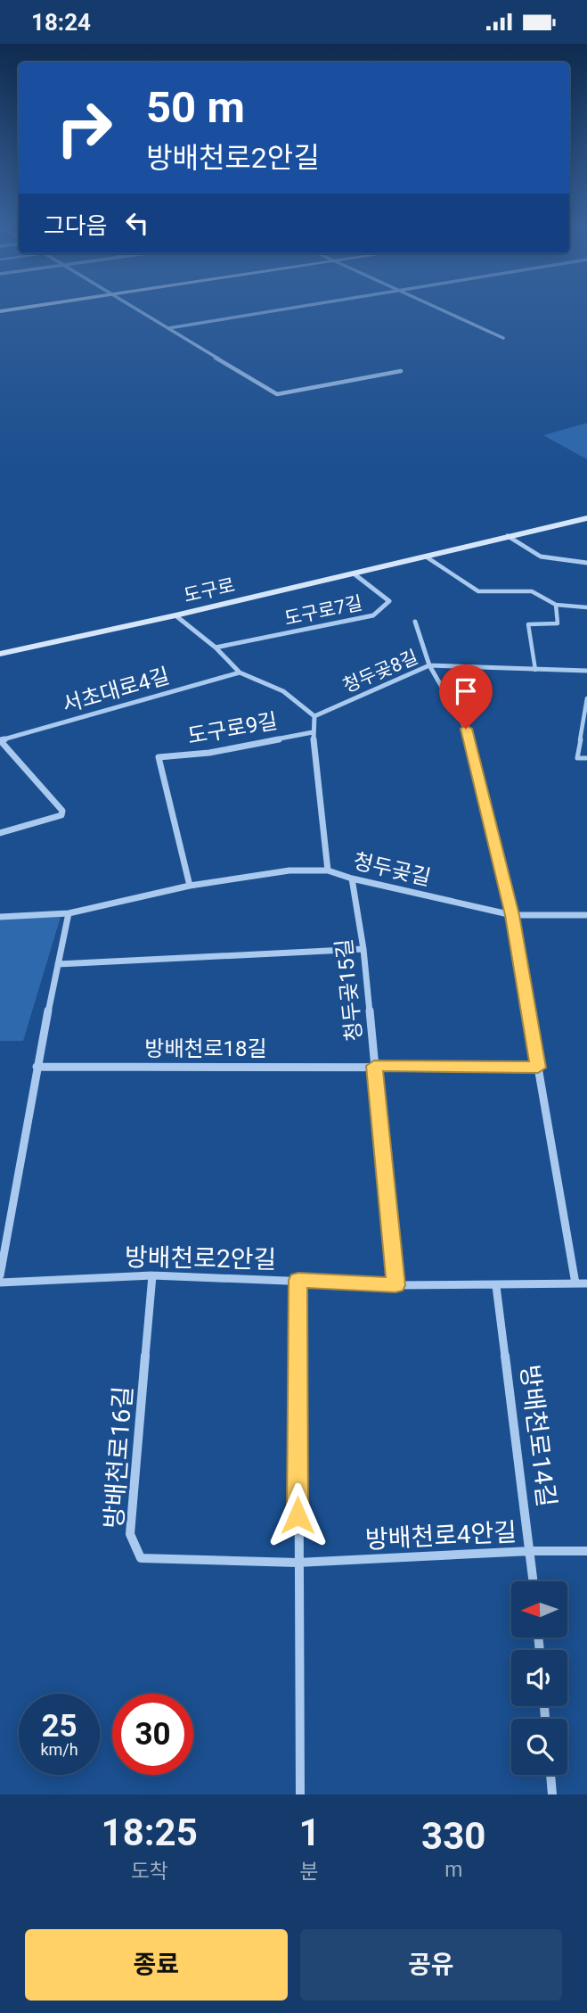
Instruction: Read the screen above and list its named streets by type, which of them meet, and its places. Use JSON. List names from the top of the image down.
{
  "streets": {
    "street": [
      "도구로",
      "도구로7길",
      "청두곶8길",
      "서초대로4길",
      "도구로9길",
      "청두곶길",
      "청두곶15길",
      "방배천로18길",
      "방배천로2안길",
      "방배천로14길",
      "방배천로16길",
      "방배천로4안길"
    ]
  },
  "crossings": [
    ["도구로", "도구로7길"],
    ["도구로", "도구로9길"],
    ["도구로7길", "도구로9길"],
    ["청두곶8길", "도구로9길"],
    ["서초대로4길", "도구로9길"],
    ["도구로9길", "청두곶길"],
    ["청두곶길", "청두곶15길"],
    ["청두곶15길", "방배천로18길"],
    ["청두곶15길", "방배천로2안길"],
    ["방배천로2안길", "방배천로14길"],
    ["방배천로2안길", "방배천로16길"],
    ["방배천로14길", "방배천로4안길"],
    ["방배천로16길", "방배천로4안길"]
  ],
  "north": "left",
  "page": {
    "status": "18:24",
    "turn": ["50 m", "방배천로2안길"],
    "then": "그다음",
    "speed": "25 km/h",
    "limit": "30",
    "eta": [
      "18:25",
      "도착",
      "1",
      "분",
      "330",
      "m"
    ],
    "buttons": ["종료", "공유"]
  }
}
